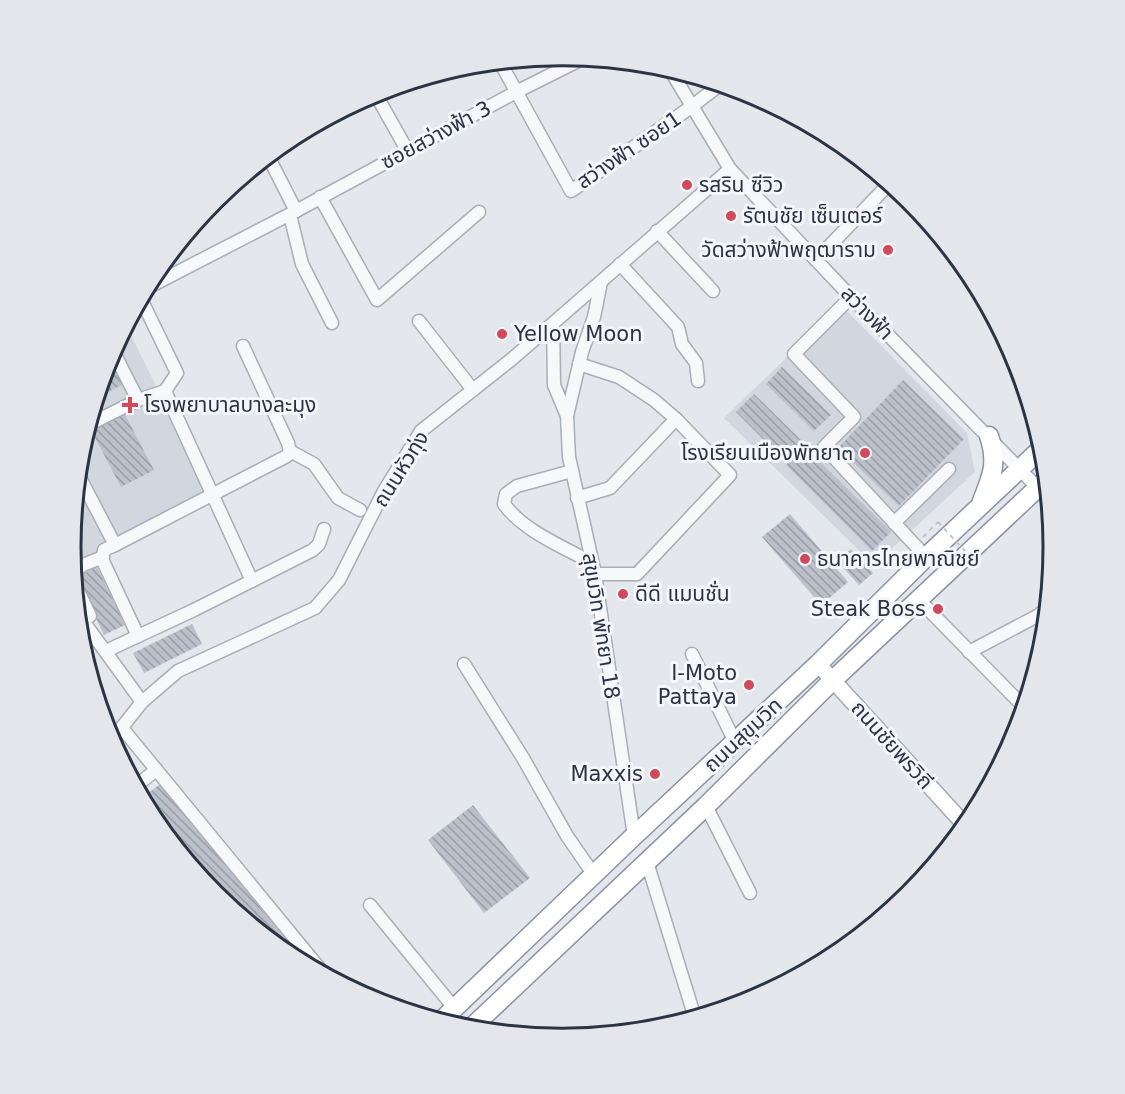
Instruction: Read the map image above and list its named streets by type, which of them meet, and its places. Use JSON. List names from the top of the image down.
{
  "streets": {
    "highway": ["ถนนสุขุมวิท"],
    "main road": ["ถนนชัยพรวิถี"],
    "street": [
      "ซอยสว่างฟ้า 3",
      "สว่างฟ้า ซอย1",
      "สว่างฟ้า",
      "ถนนหัวทุ่ง",
      "สุขุมวิท พัทยา 18"
    ]
  },
  "crossings": [
    ["ซอยสว่างฟ้า 3", "สว่างฟ้า ซอย1"],
    ["สว่างฟ้า ซอย1", "สว่างฟ้า"],
    ["สว่างฟ้า", "ถนนหัวทุ่ง"],
    ["สว่างฟ้า", "ถนนสุขุมวิท"],
    ["ถนนหัวทุ่ง", "สุขุมวิท พัทยา 18"],
    ["สุขุมวิท พัทยา 18", "ถนนสุขุมวิท"],
    ["ถนนสุขุมวิท", "ถนนชัยพรวิถี"]
  ],
  "places": {
    "other": [
      "รสริน ซีวิว",
      "รัตนชัย เซ็นเตอร์",
      "วัดสว่างฟ้าพฤฒาราม",
      "Yellow Moon",
      "โรงเรียนเมืองพัทยา๓",
      "ธนาคารไทยพาณิชย์",
      "ดีดี แมนชั่น",
      "Steak Boss",
      "I-Moto Pattaya",
      "Maxxis"
    ],
    "health": ["โรงพยาบาลบางละมุง"]
  }
}
